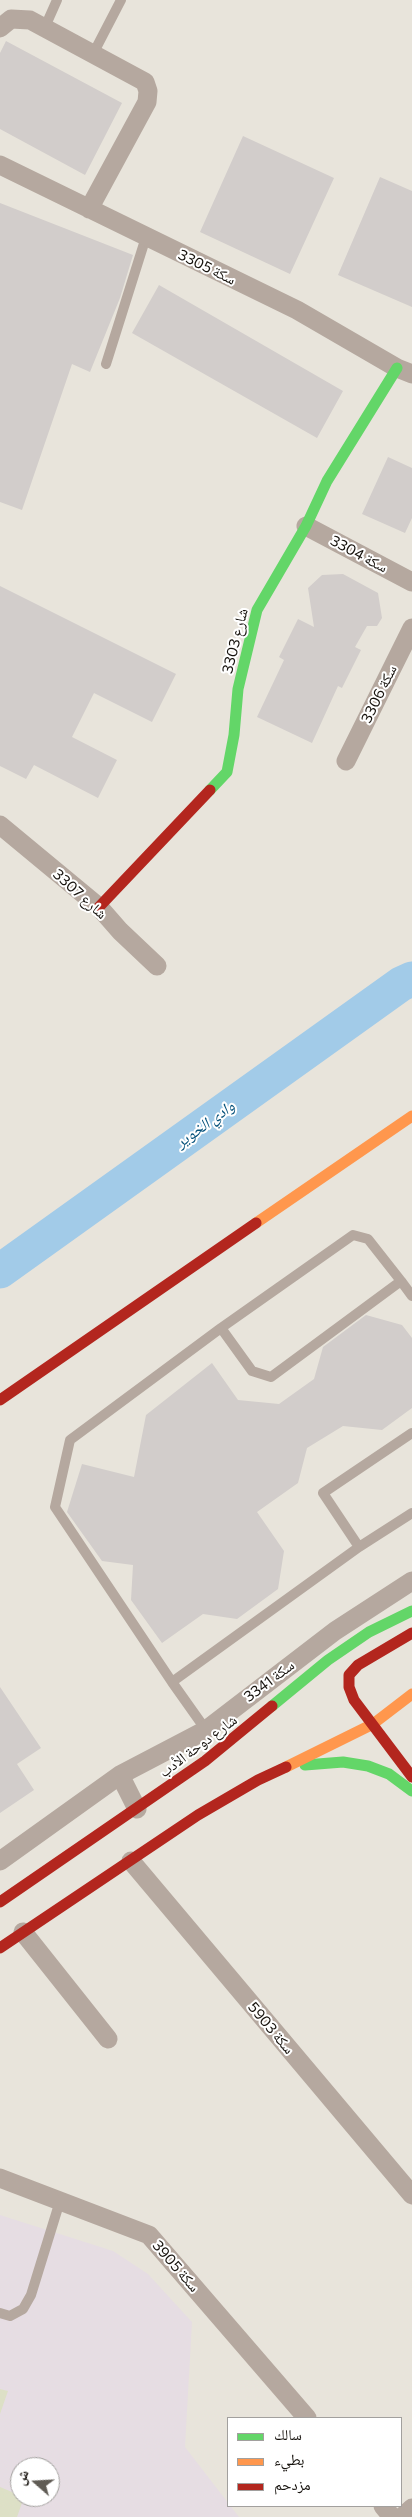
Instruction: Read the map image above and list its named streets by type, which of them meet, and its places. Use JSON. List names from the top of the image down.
{
  "streets": {
    "main road": ["3303 شارع", "شارع دوحة الأدب"],
    "street": [
      "3305 سكة",
      "سكة 3304",
      "سكة 3306",
      "3307 شارع",
      "سكة 3341",
      "سكة 5903",
      "سكة 3905"
    ]
  },
  "crossings": [
    ["3305 سكة", "3303 شارع"],
    ["سكة 3304", "3303 شارع"],
    ["3303 شارع", "3307 شارع"]
  ],
  "water": ["وادي الخوير"],
  "legend": ["سالك", "بطيء", "مزدحم"],
  "north": "left"
}
